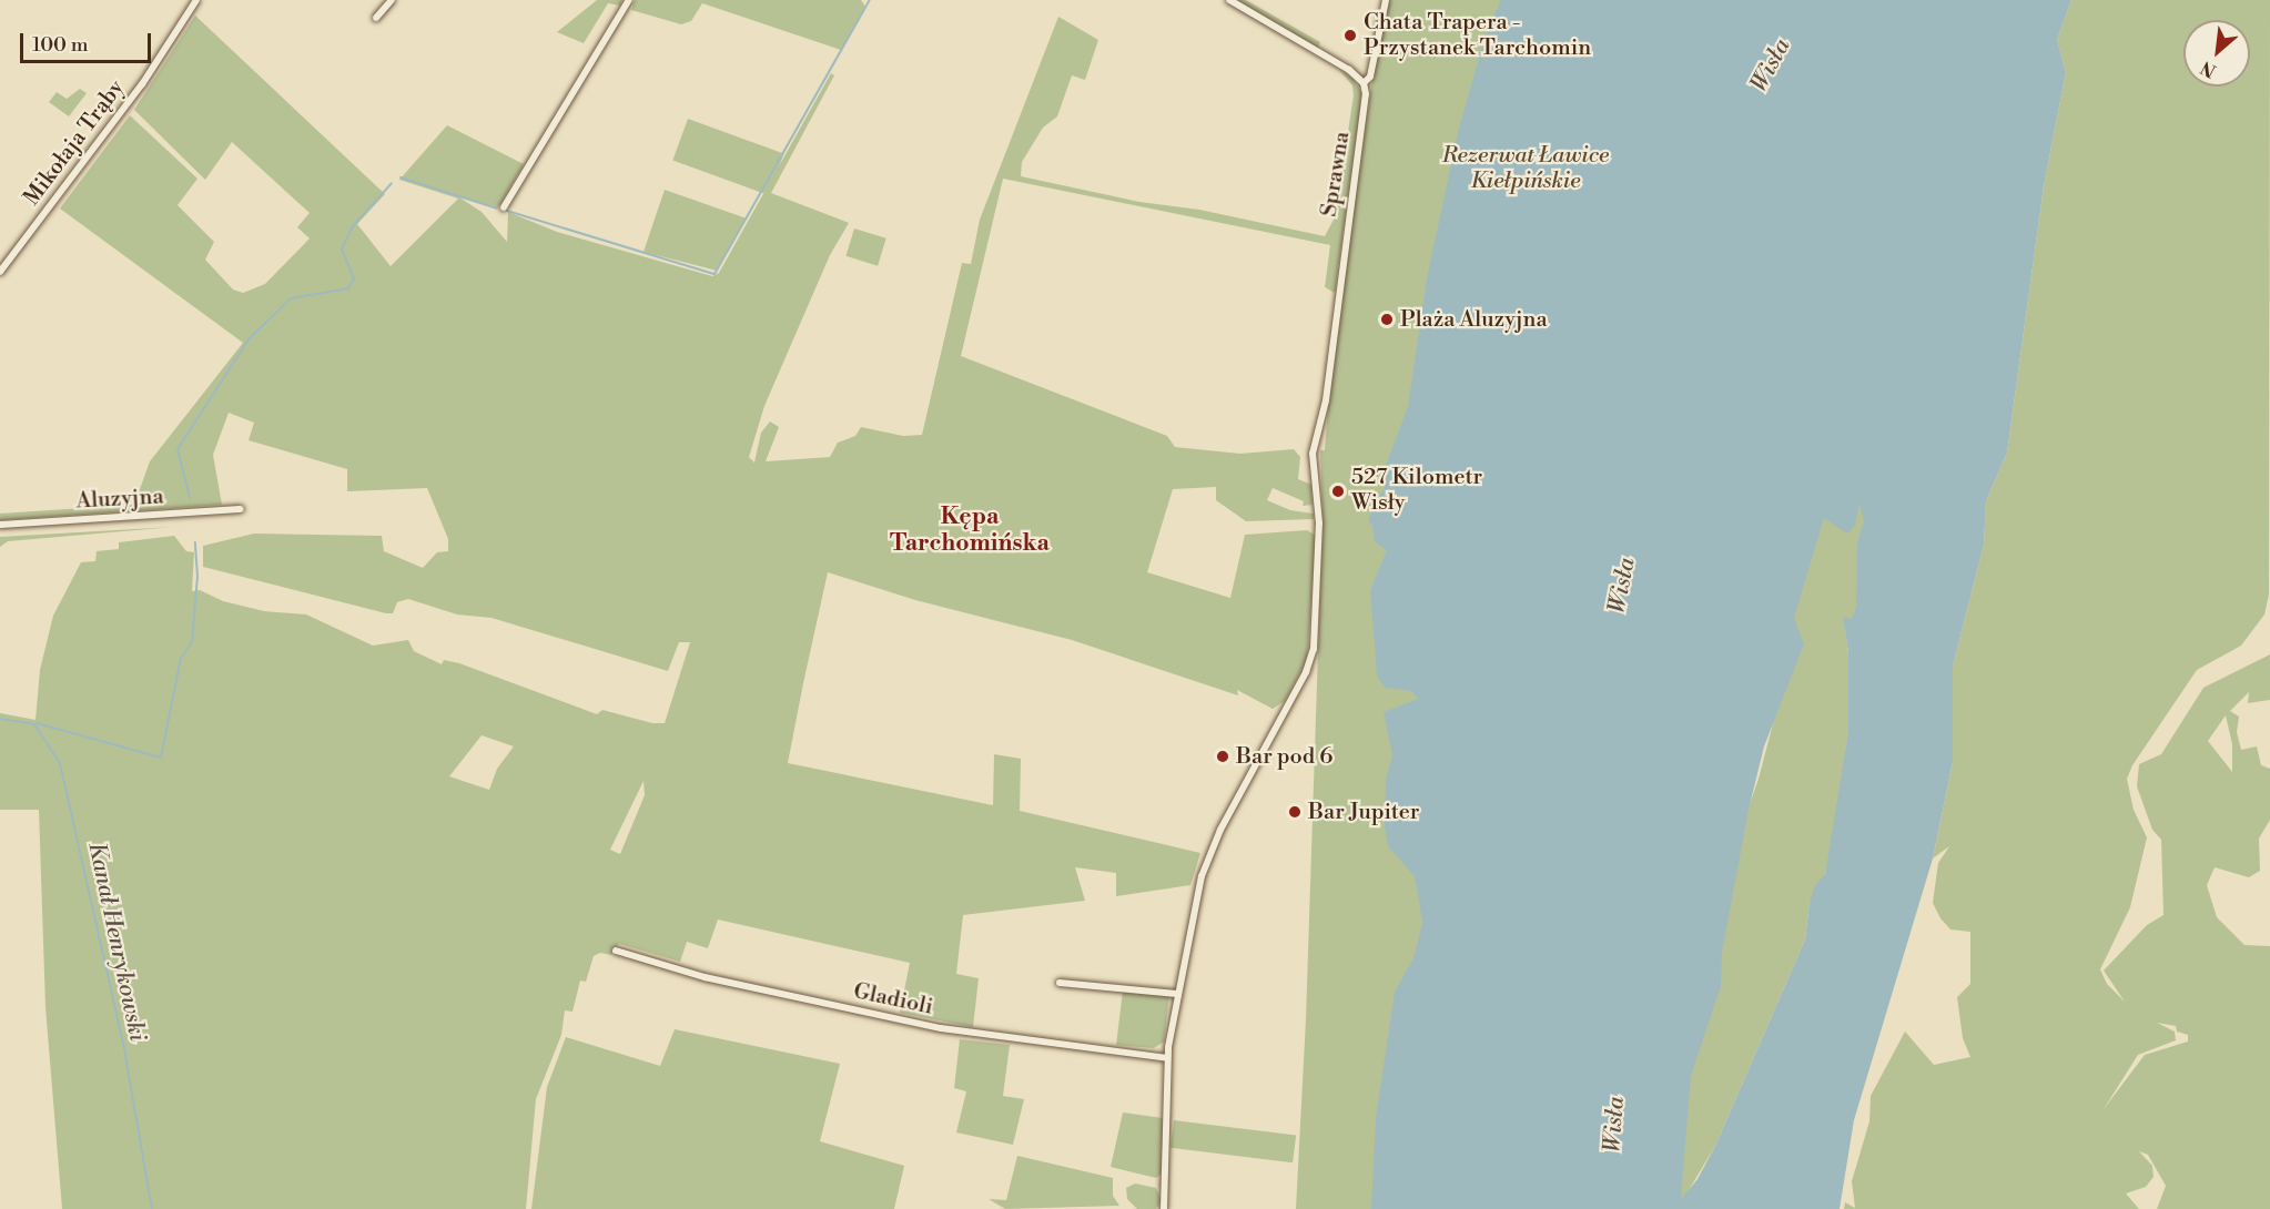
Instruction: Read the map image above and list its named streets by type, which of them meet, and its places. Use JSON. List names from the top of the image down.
{
  "streets": {
    "street": [
      "Mikołaja Trąby",
      "Sprawna",
      "Aluzyjna",
      "Gladioli"
    ]
  },
  "districts": ["Kępa Tarchomińska"],
  "water": ["Wisła", "Kanał Henrykowski"],
  "parks": ["Rezerwat Ławice Kiełpińskie"],
  "places": [
    "Chata Trapera - Przystanek Tarchomin",
    "Plaża Aluzyjna",
    "527 Kilometr Wisły",
    "Bar pod 6",
    "Bar Jupiter"
  ],
  "scale_bar": "100 m",
  "north": "bottom left"
}
